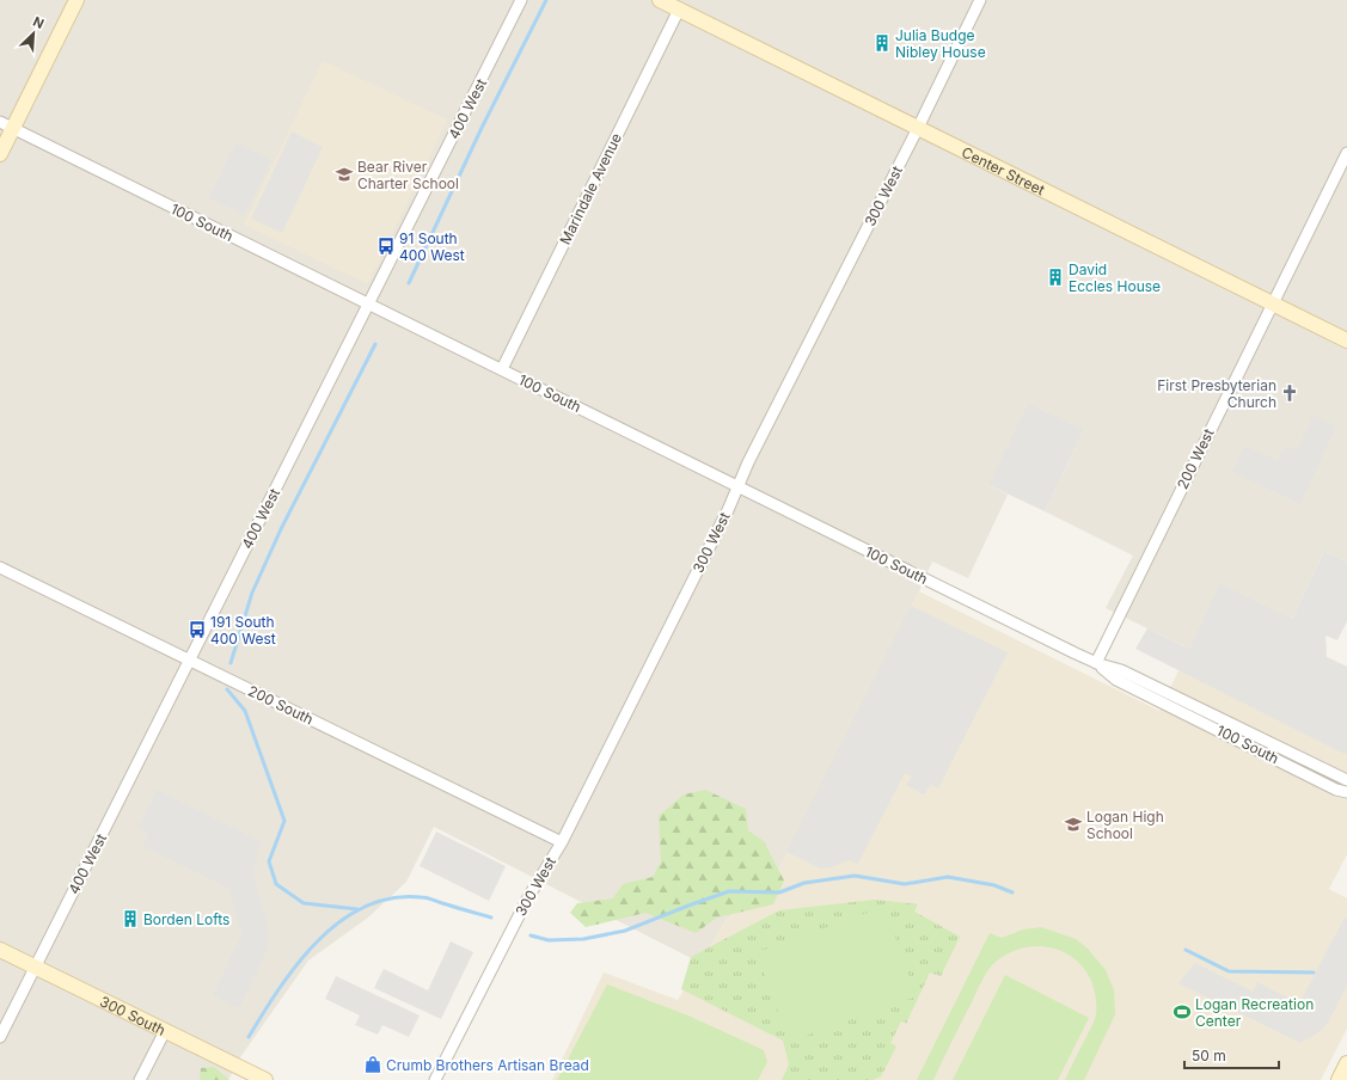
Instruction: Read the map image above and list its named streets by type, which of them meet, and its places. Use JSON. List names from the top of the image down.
{
  "streets": {
    "street": [
      "400 West",
      "Center Street",
      "Marindale Avenue",
      "300 West",
      "100 South",
      "200 West",
      "200 South",
      "300 South"
    ]
  },
  "crossings": [
    ["400 West", "100 South"],
    ["400 West", "200 South"],
    ["400 West", "300 South"],
    ["Center Street", "Marindale Avenue"],
    ["Center Street", "300 West"],
    ["Center Street", "200 West"],
    ["Marindale Avenue", "100 South"],
    ["300 West", "100 South"],
    ["300 West", "200 South"],
    ["100 South", "200 West"]
  ],
  "places": {
    "building": ["Julia Budge Nibley House", "David Eccles House", "Borden Lofts"],
    "school or university": ["Bear River Charter School", "Logan High School"],
    "bus stop": ["91 South 400 West", "191 South 400 West"],
    "church": ["First Presbyterian Church"],
    "sports": ["Logan Recreation Center"],
    "shop": ["Crumb Brothers Artisan Bread"]
  },
  "scale_bar": "50 m",
  "north": "top right"
}
